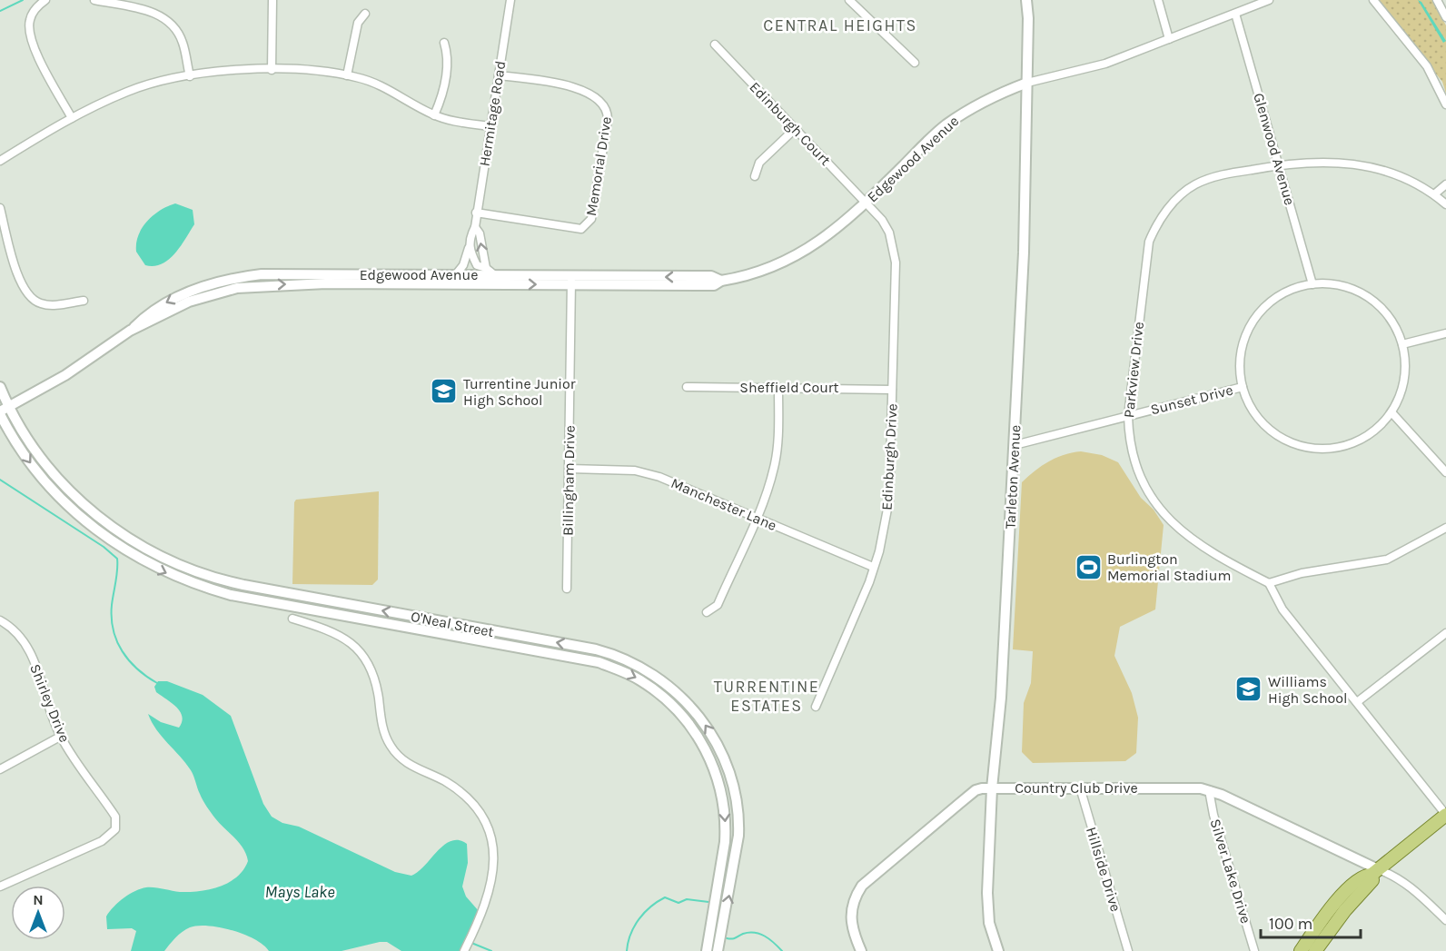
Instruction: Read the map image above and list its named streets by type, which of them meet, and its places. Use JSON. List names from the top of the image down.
{
  "streets": {
    "street": [
      "Hermitage Road",
      "Edinburgh Court",
      "Glenwood Avenue",
      "Edgewood Avenue",
      "Memorial Drive",
      "Parkview Drive",
      "Sheffield Court",
      "Sunset Drive",
      "Edinburgh Drive",
      "Tarleton Avenue",
      "Billingham Drive",
      "Manchester Lane",
      "O'Neal Street",
      "Shirley Drive",
      "Country Club Drive",
      "Hillside Drive",
      "Silver Lake Drive"
    ]
  },
  "crossings": [
    ["Hermitage Road", "Edgewood Avenue"],
    ["Hermitage Road", "Memorial Drive"],
    ["Edinburgh Court", "Edgewood Avenue"],
    ["Edinburgh Court", "Edinburgh Drive"],
    ["Glenwood Avenue", "Edgewood Avenue"],
    ["Glenwood Avenue", "Parkview Drive"],
    ["Glenwood Avenue", "Sunset Drive"],
    ["Edgewood Avenue", "Edinburgh Drive"],
    ["Edgewood Avenue", "Tarleton Avenue"],
    ["Edgewood Avenue", "Billingham Drive"],
    ["Edgewood Avenue", "O'Neal Street"],
    ["Parkview Drive", "Sunset Drive"],
    ["Sheffield Court", "Edinburgh Drive"],
    ["Sunset Drive", "Tarleton Avenue"],
    ["Edinburgh Drive", "Manchester Lane"],
    ["Tarleton Avenue", "Country Club Drive"],
    ["Billingham Drive", "Manchester Lane"],
    ["Country Club Drive", "Hillside Drive"],
    ["Country Club Drive", "Silver Lake Drive"]
  ],
  "districts": ["CENTRAL HEIGHTS", "TURRENTINE ESTATES"],
  "water": ["Mays Lake"],
  "places": {
    "school or university": ["Turrentine Junior High School", "Williams High School"],
    "sports": ["Burlington Memorial Stadium"]
  },
  "scale_bar": "100 m",
  "north": "top"
}
